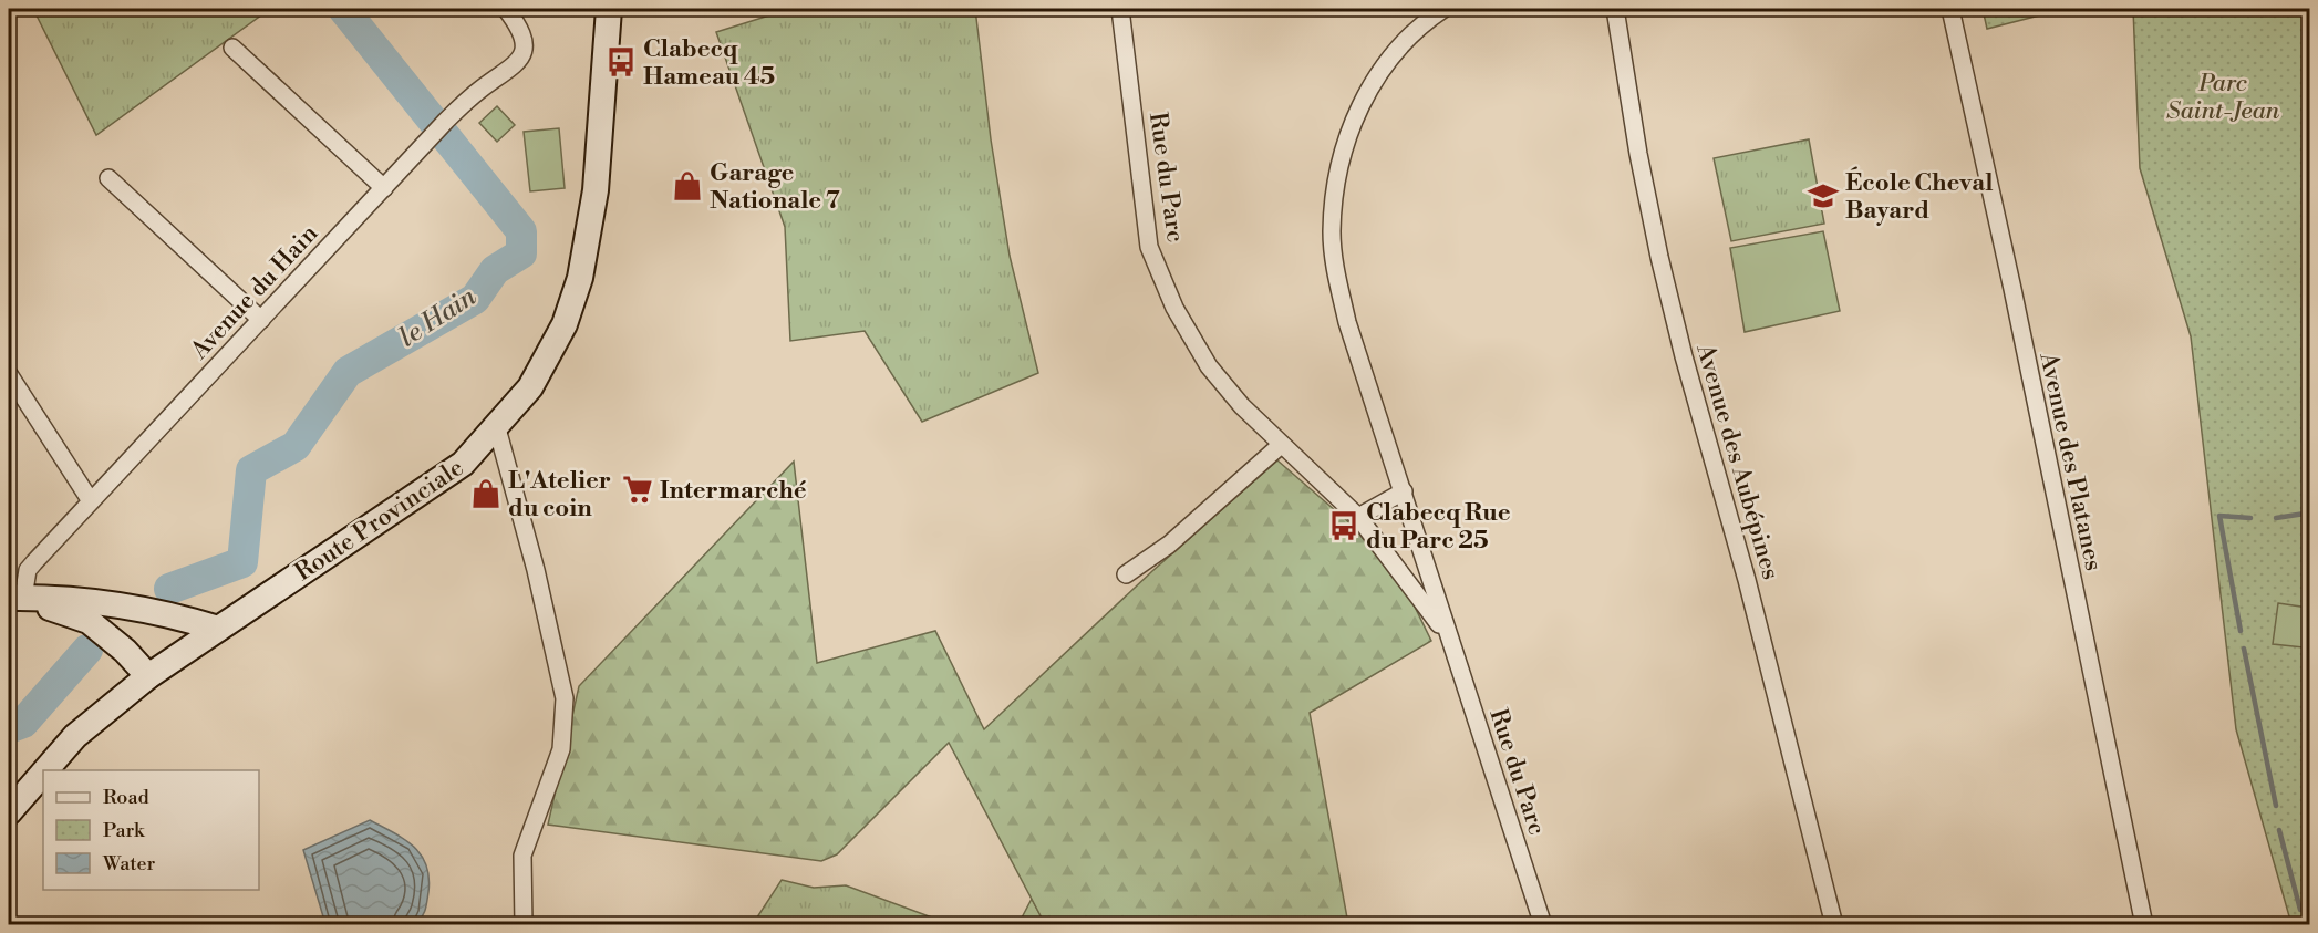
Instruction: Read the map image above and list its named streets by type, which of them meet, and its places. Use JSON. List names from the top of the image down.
{
  "streets": {
    "main road": ["Route Provinciale"],
    "street": [
      "Rue du Parc",
      "Avenue du Hain",
      "Avenue des Aubépines",
      "Avenue des Platanes"
    ]
  },
  "water": ["le Hain"],
  "parks": ["Parc Saint-Jean"],
  "places": {
    "bus stop": ["Clabecq Hameau 45", "Clabecq Rue du Parc 25"],
    "shop": ["Garage Nationale 7", "L'Atelier du coin"],
    "school or university": ["École Cheval Bayard"],
    "supermarket": ["Intermarché"]
  },
  "legend": ["Road", "Park", "Water"]
}
